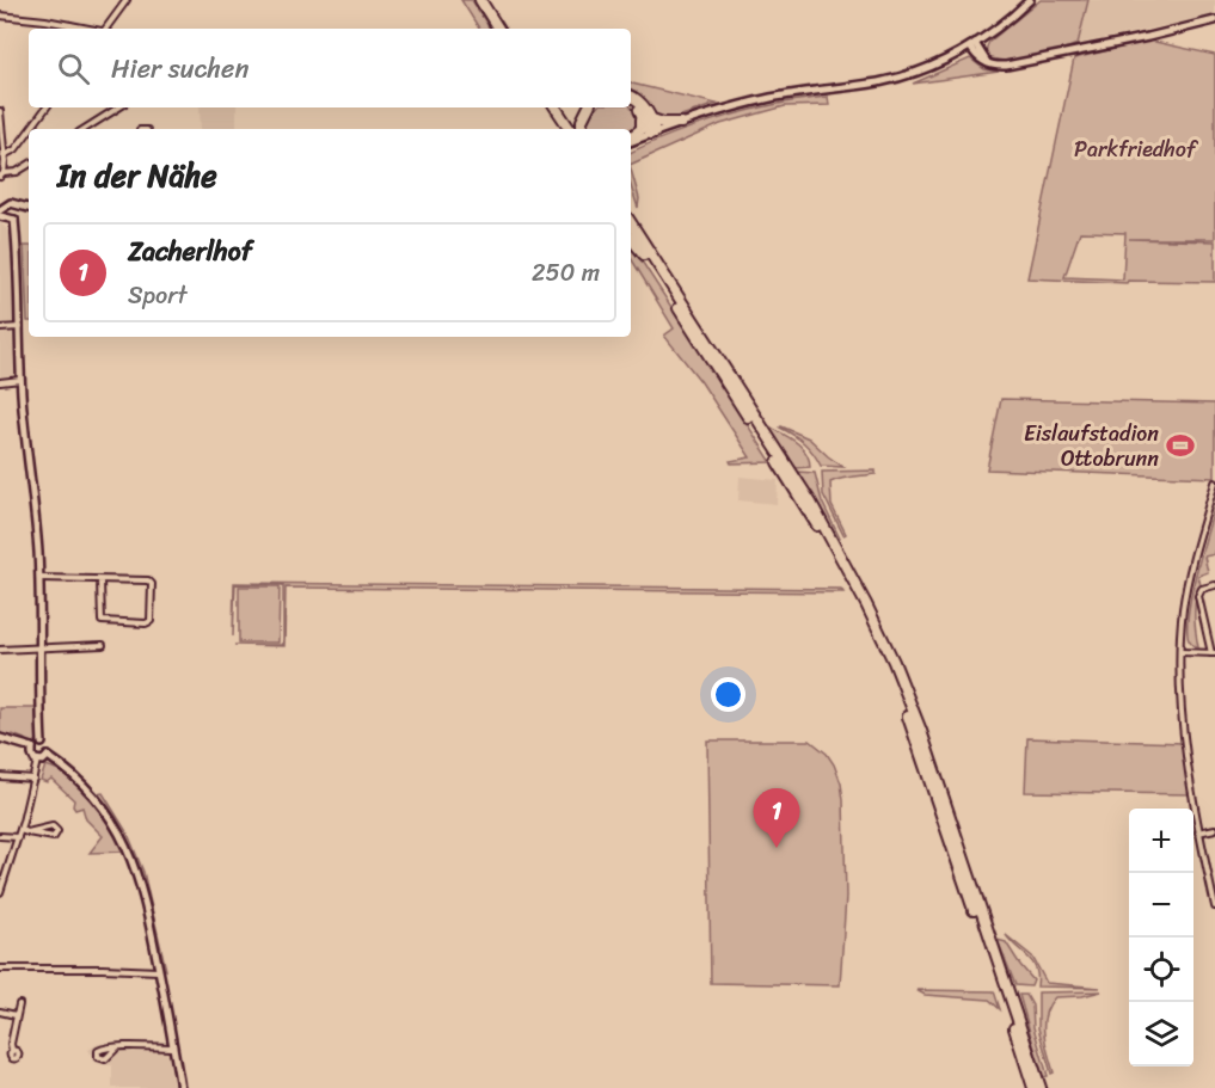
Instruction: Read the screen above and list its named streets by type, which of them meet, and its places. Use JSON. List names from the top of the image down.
{
  "parks": ["Parkfriedhof"],
  "places": {
    "sports": ["Eislaufstadion Ottobrunn"]
  },
  "page": {
    "search": "Hier suchen",
    "heading": "In der Nähe",
    "list": [
      {
        "mark": "1",
        "name": "Zacherlhof",
        "note": "Sport",
        "value": "250 m"
      }
    ],
    "pins": "1",
    "map_buttons": ["+", "−"]
  }
}
